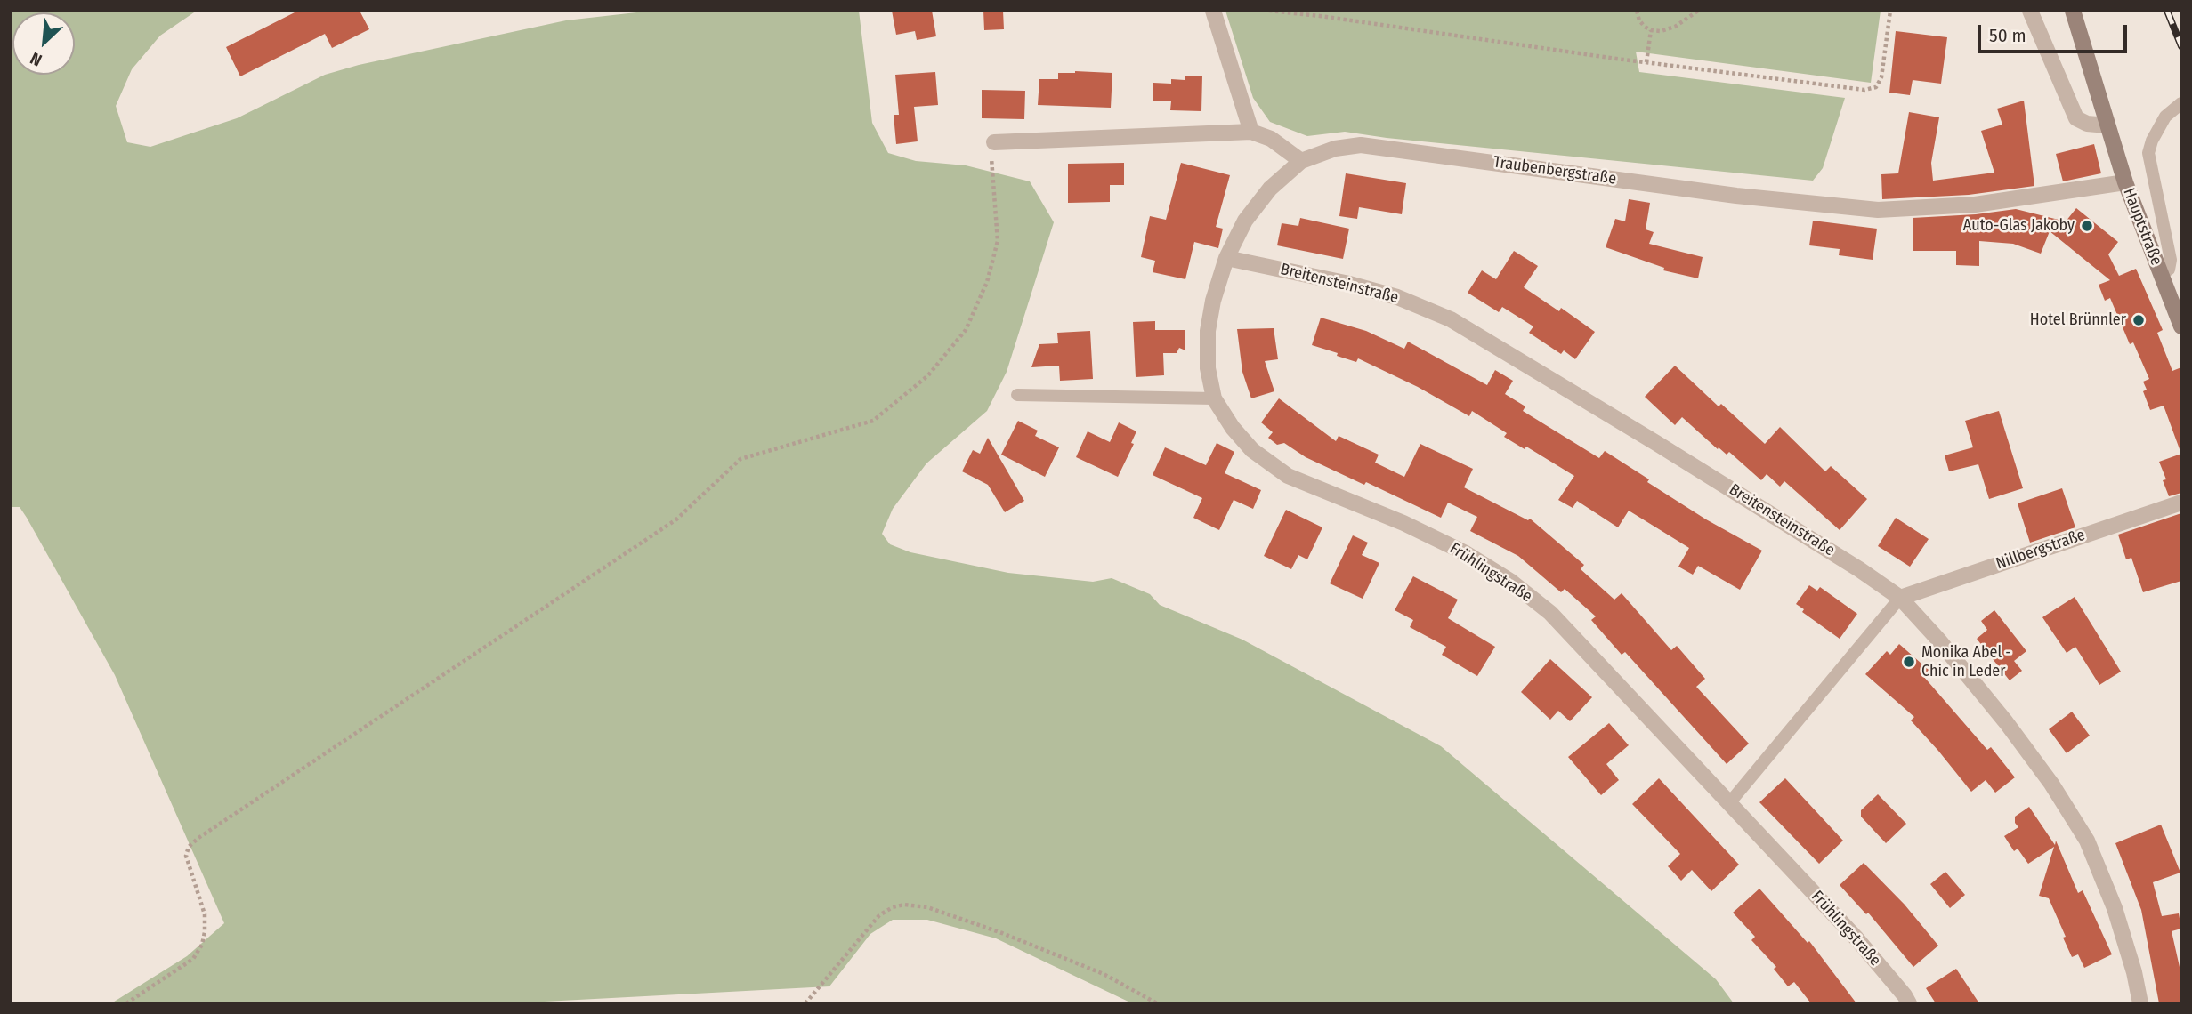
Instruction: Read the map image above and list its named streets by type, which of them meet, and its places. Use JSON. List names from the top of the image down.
{
  "streets": {
    "main road": ["Hauptstraße"],
    "street": [
      "Traubenbergstraße",
      "Breitensteinstraße",
      "Nillbergstraße",
      "Frühlingstraße"
    ]
  },
  "crossings": [
    ["Traubenbergstraße", "Hauptstraße"],
    ["Traubenbergstraße", "Frühlingstraße"],
    ["Breitensteinstraße", "Nillbergstraße"],
    ["Breitensteinstraße", "Frühlingstraße"]
  ],
  "places": ["Auto-Glas Jakoby", "Hotel Brünnler", "Monika Abel - Chic in Leder"],
  "scale_bar": "50 m",
  "north": "bottom left"
}
